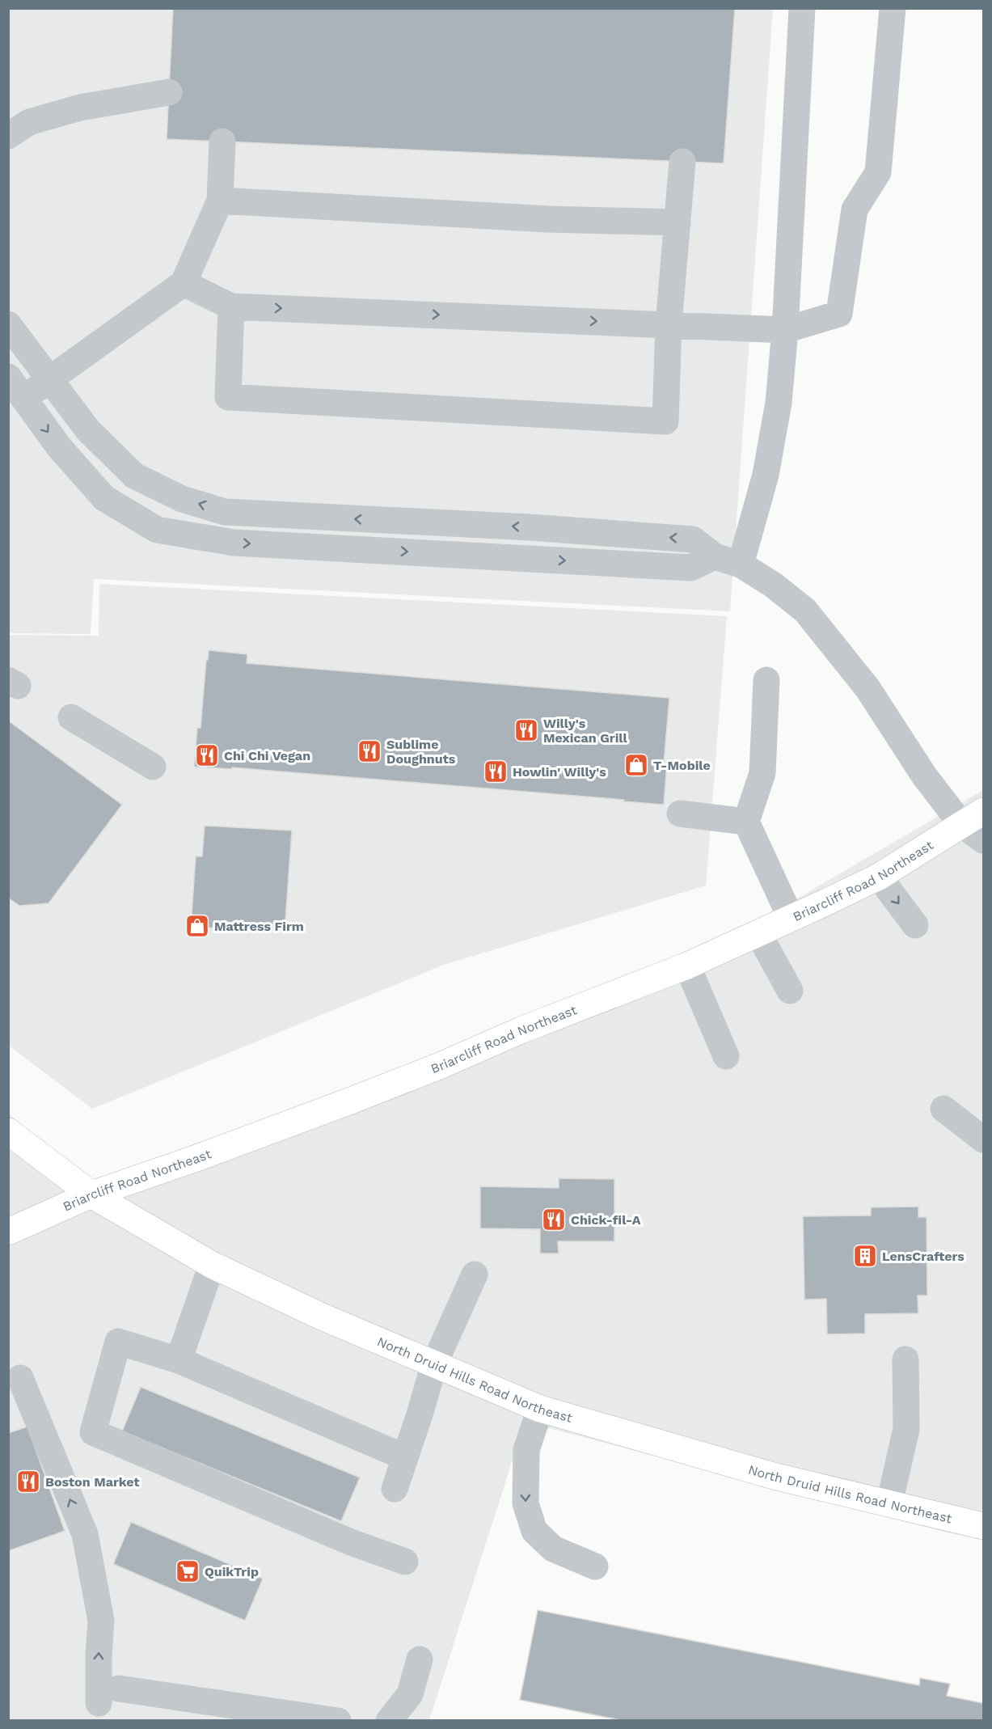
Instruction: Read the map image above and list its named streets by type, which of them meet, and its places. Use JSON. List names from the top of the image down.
{
  "streets": {
    "main road": ["Briarcliff Road Northeast", "North Druid Hills Road Northeast"]
  },
  "crossings": [
    ["Briarcliff Road Northeast", "North Druid Hills Road Northeast"]
  ],
  "places": {
    "restaurant": [
      "Willy's Mexican Grill",
      "Sublime Doughnuts",
      "Chi Chi Vegan",
      "Howlin' Willy's",
      "Chick-fil-A",
      "Boston Market"
    ],
    "shop": ["T-Mobile", "Mattress Firm"],
    "building": ["LensCrafters"],
    "supermarket": ["QuikTrip"]
  }
}
